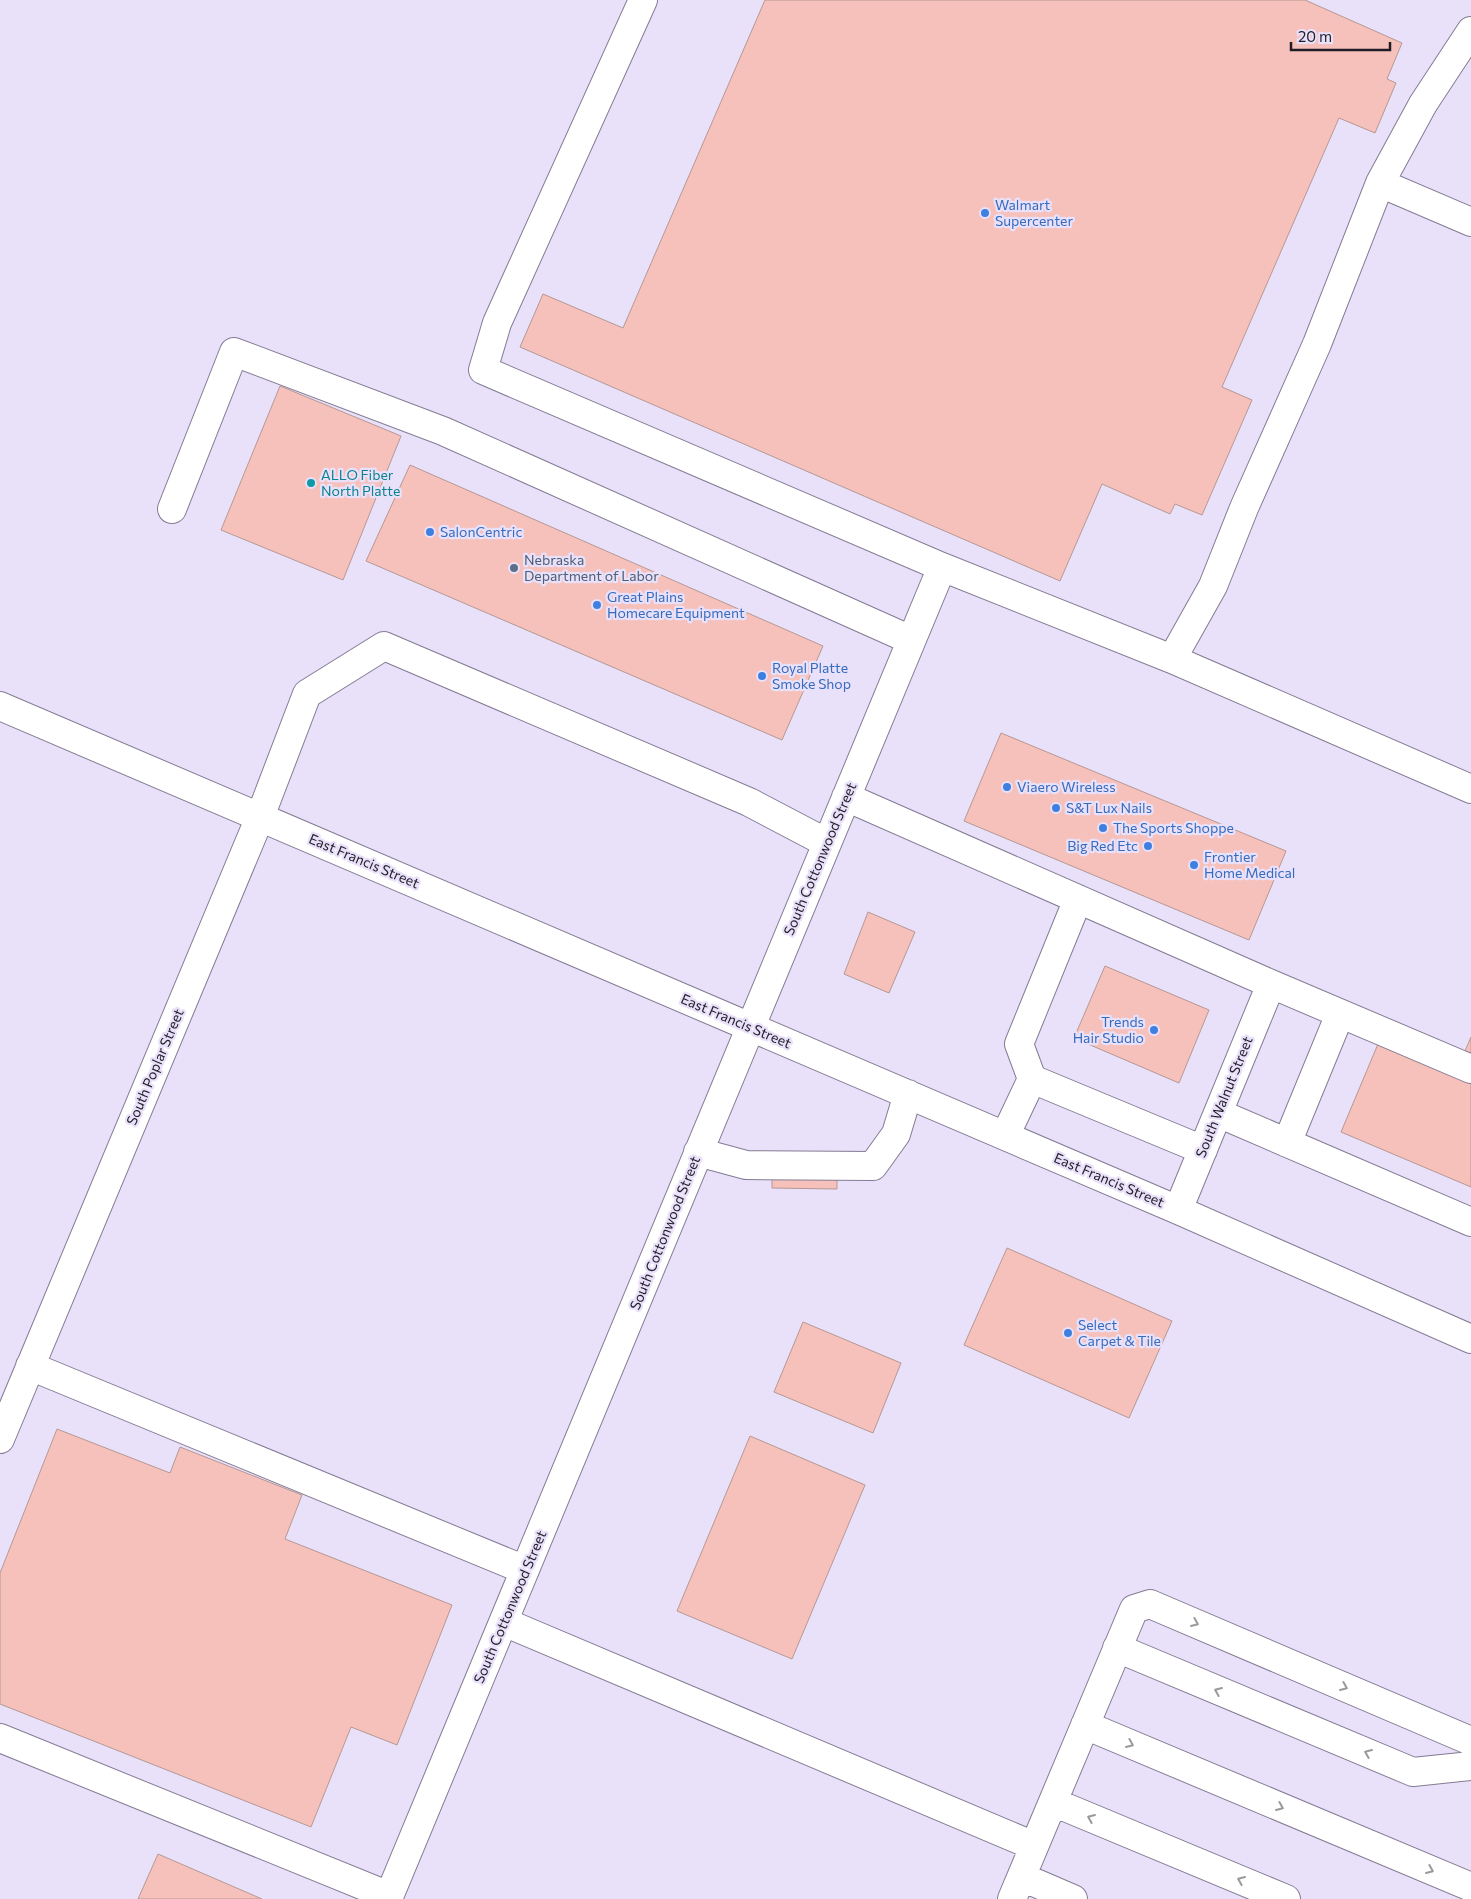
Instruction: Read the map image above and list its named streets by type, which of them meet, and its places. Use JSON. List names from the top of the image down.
{
  "streets": {
    "street": [
      "South Cottonwood Street",
      "East Francis Street",
      "South Poplar Street",
      "South Walnut Street"
    ]
  },
  "crossings": [
    ["South Cottonwood Street", "East Francis Street"],
    ["South Cottonwood Street", "South Poplar Street"],
    ["East Francis Street", "South Poplar Street"],
    ["East Francis Street", "South Walnut Street"]
  ],
  "places": [
    "Walmart Supercenter",
    "ALLO Fiber North Platte",
    "SalonCentric",
    "Nebraska Department of Labor",
    "Great Plains Homecare Equipment",
    "Royal Platte Smoke Shop",
    "Viaero Wireless",
    "S&T Lux Nails",
    "The Sports Shoppe",
    "Big Red Etc",
    "Frontier Home Medical",
    "Trends Hair Studio",
    "Select Carpet & Tile"
  ],
  "scale_bar": "20 m"
}
